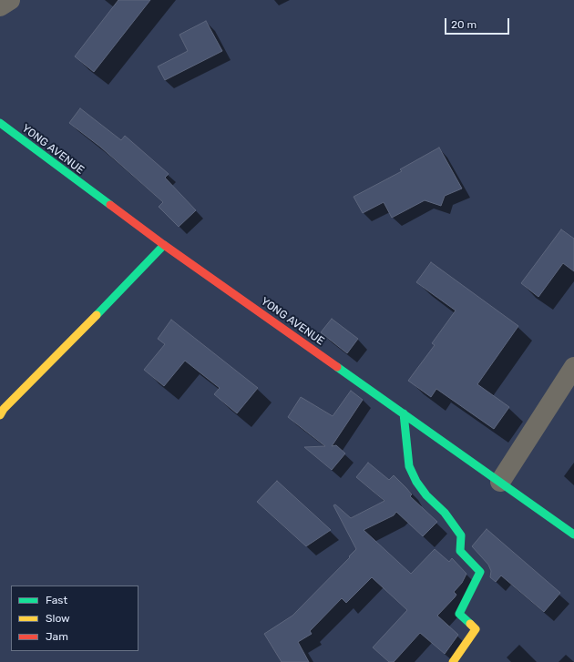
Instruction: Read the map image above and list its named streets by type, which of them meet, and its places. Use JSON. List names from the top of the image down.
{
  "streets": {
    "street": ["YONG AVENUE"]
  },
  "legend": ["Fast", "Slow", "Jam"],
  "scale_bar": "20 m"
}
